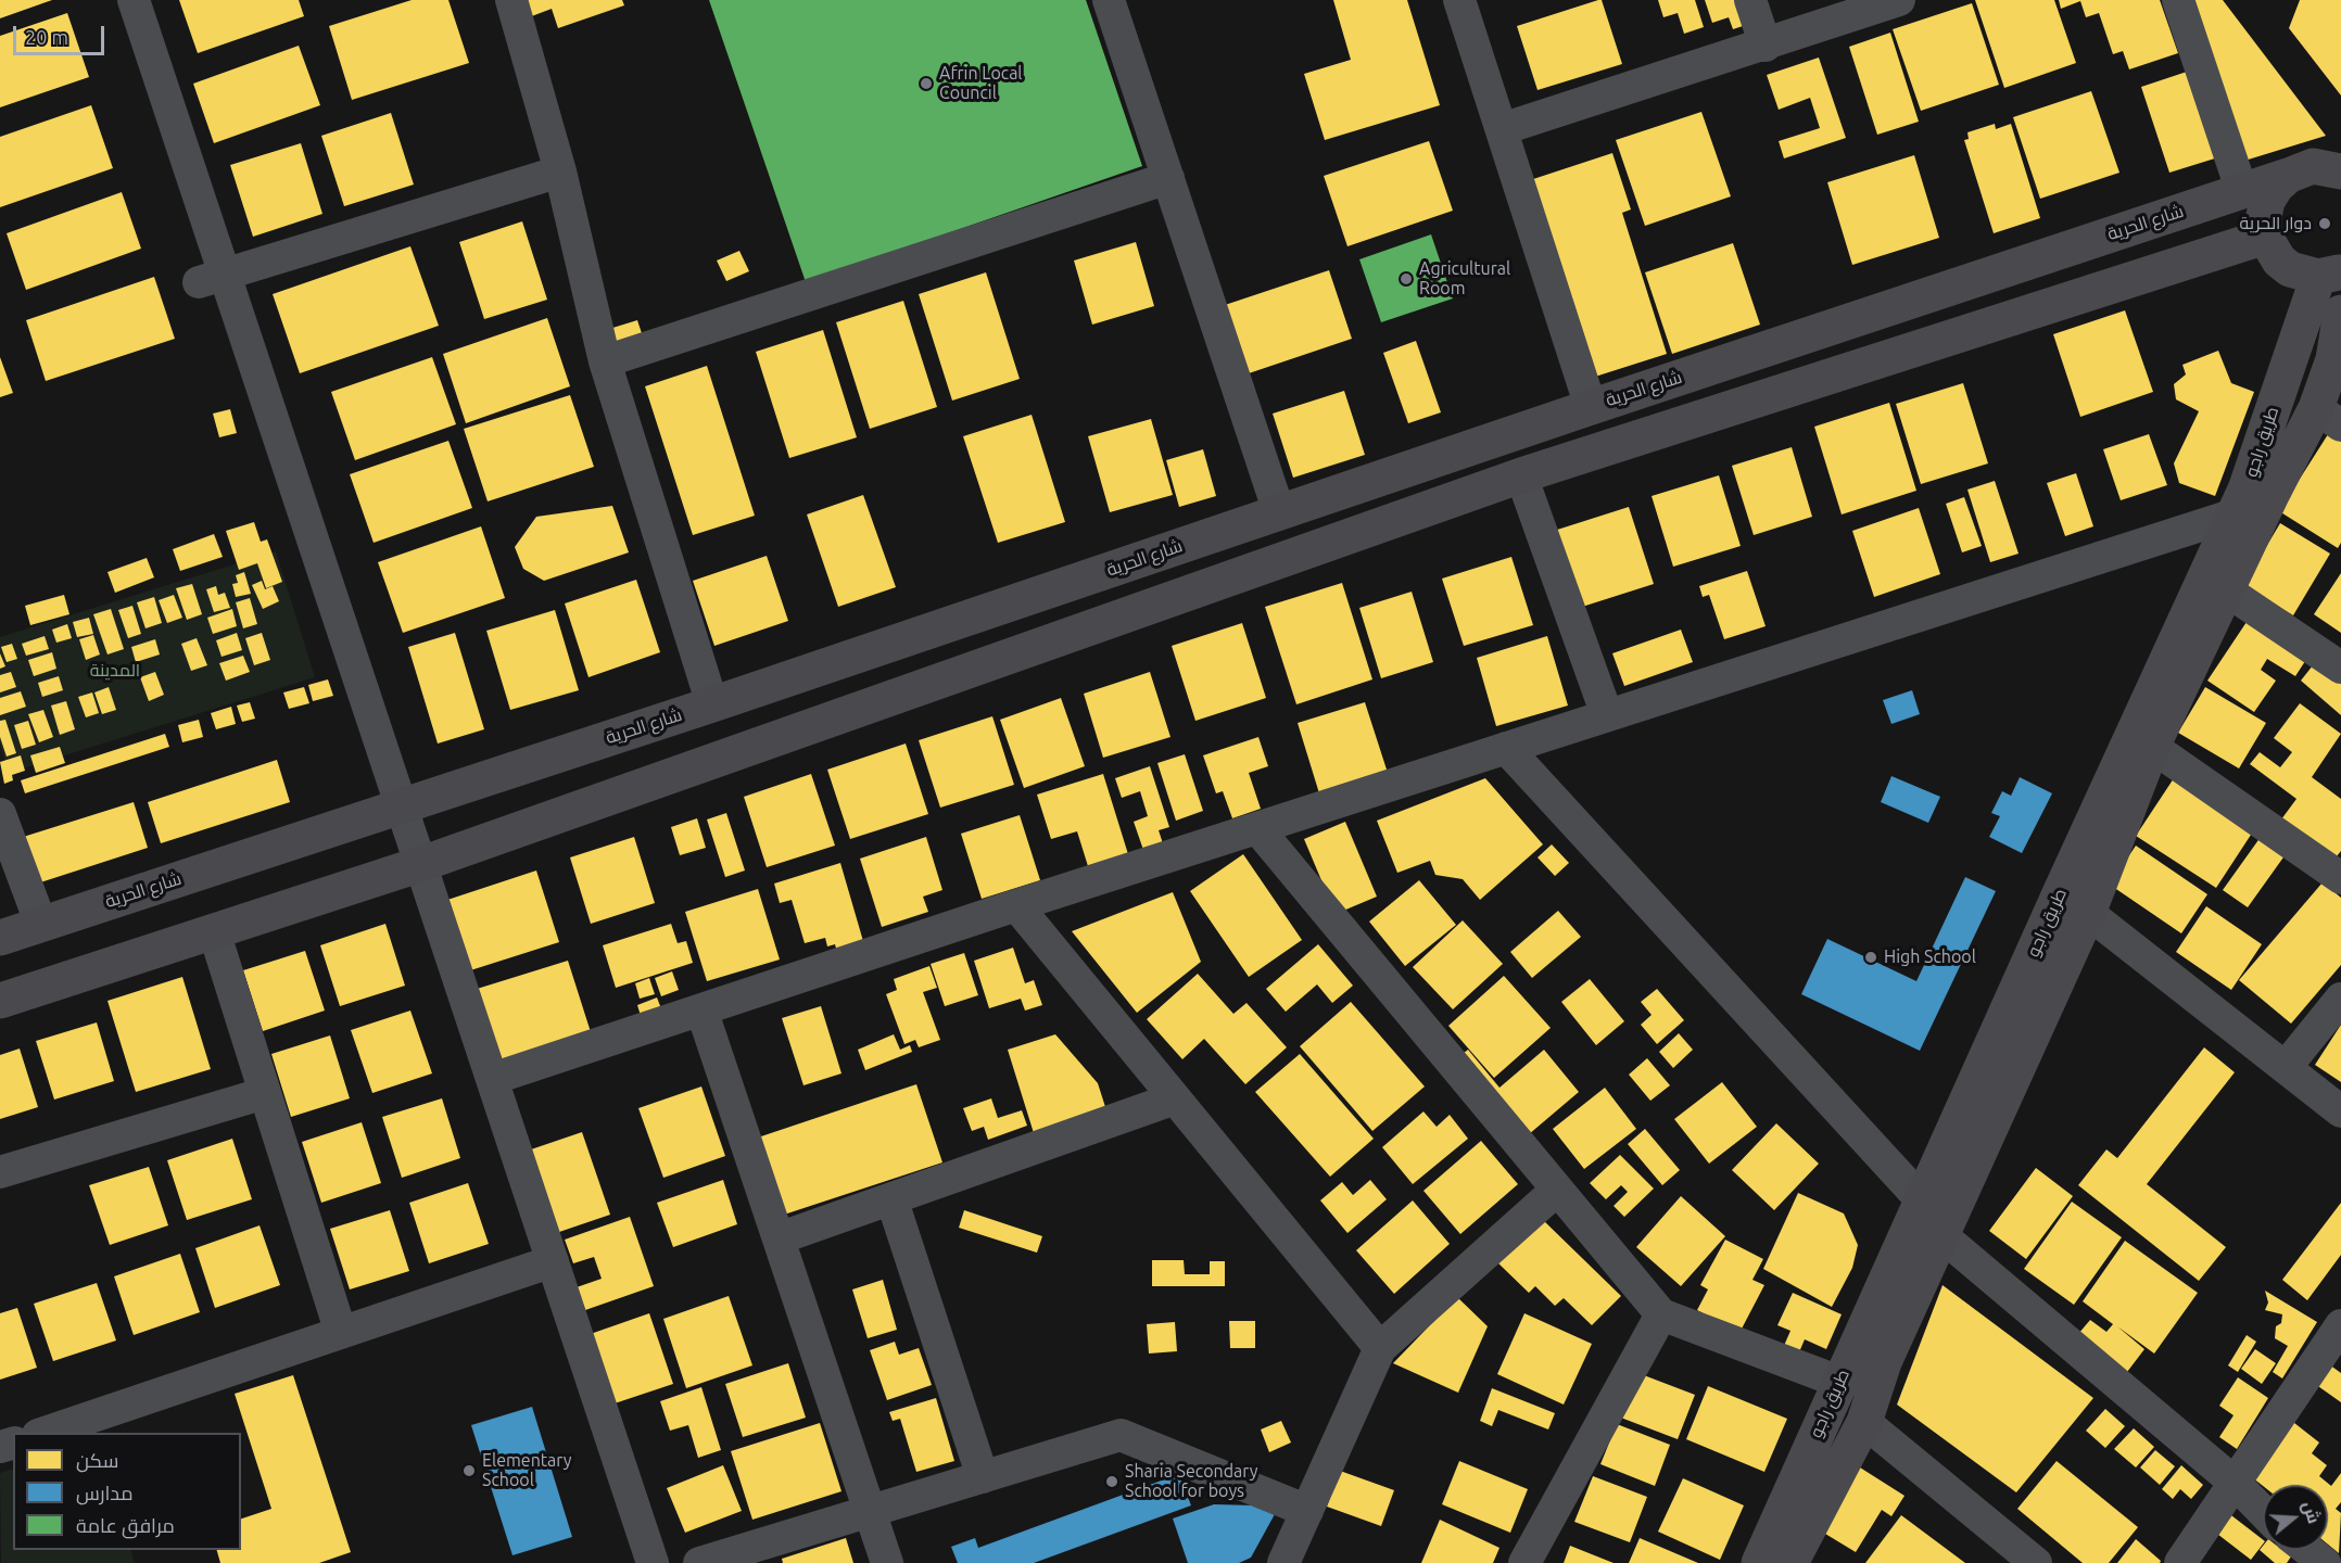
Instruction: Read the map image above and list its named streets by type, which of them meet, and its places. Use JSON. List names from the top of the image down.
{
  "streets": {
    "main road": ["شارع الحرية", "طريق راجو"]
  },
  "parks": ["المدينة"],
  "places": [
    "Afrin Local Council",
    "دوار الحرية",
    "Agricultural Room",
    "High School",
    "Elementary School",
    "Sharia Secondary School for boys"
  ],
  "legend": ["سكن", "مدارس", "مرافق عامة"],
  "scale_bar": "20 m",
  "north": "right"
}
